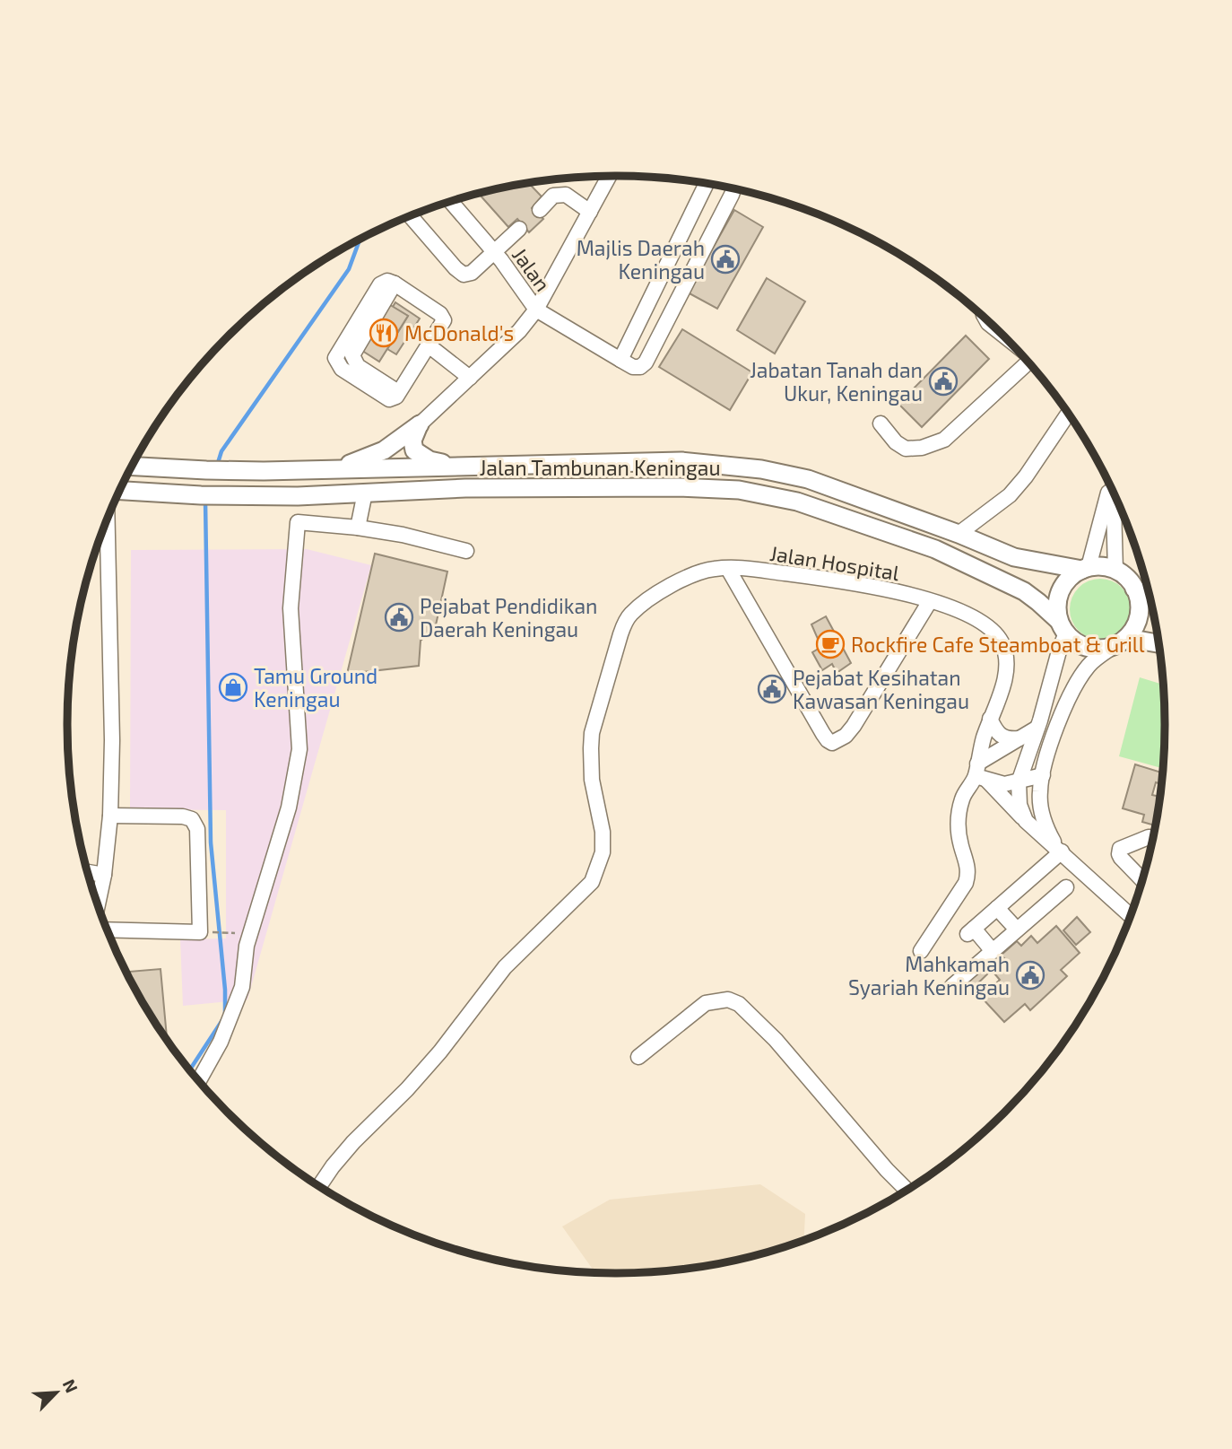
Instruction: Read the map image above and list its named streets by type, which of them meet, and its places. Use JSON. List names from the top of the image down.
{
  "streets": {
    "main road": ["Jalan Tambunan Keningau"],
    "street": ["Jalan", "Jalan Hospital"]
  },
  "places": {
    "public building": [
      "Majlis Daerah Keningau",
      "Jabatan Tanah dan Ukur, Keningau",
      "Pejabat Pendidikan Daerah Keningau",
      "Pejabat Kesihatan Kawasan Keningau",
      "Mahkamah Syariah Keningau"
    ],
    "restaurant": ["McDonald's"],
    "cafe": ["Rockfire Cafe Steamboat & Grill"],
    "shop": ["Tamu Ground Keningau"]
  },
  "north": "top right"
}
